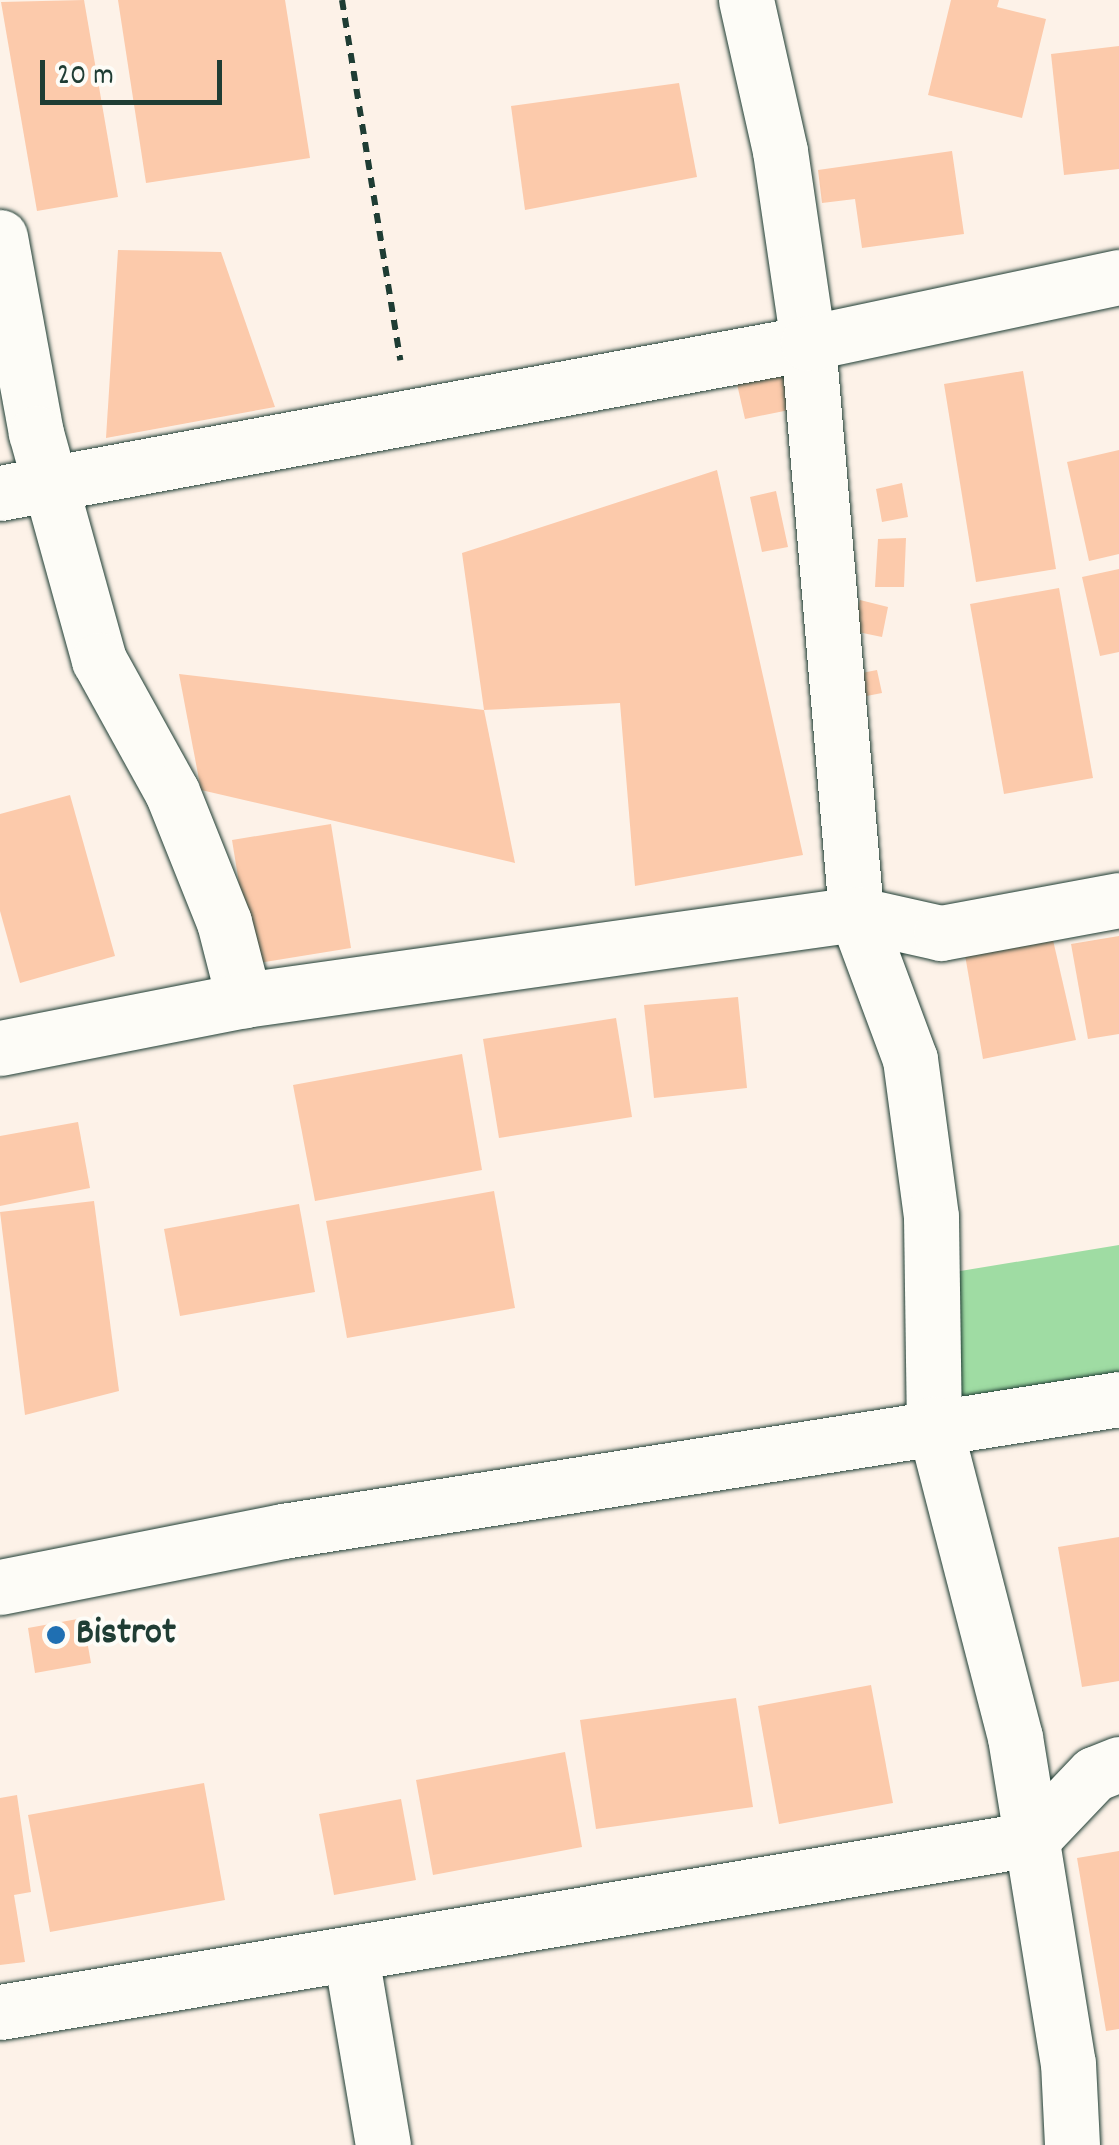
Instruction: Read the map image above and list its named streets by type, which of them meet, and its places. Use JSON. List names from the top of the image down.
{
  "places": ["Bistrot"],
  "scale_bar": "20 m"
}
